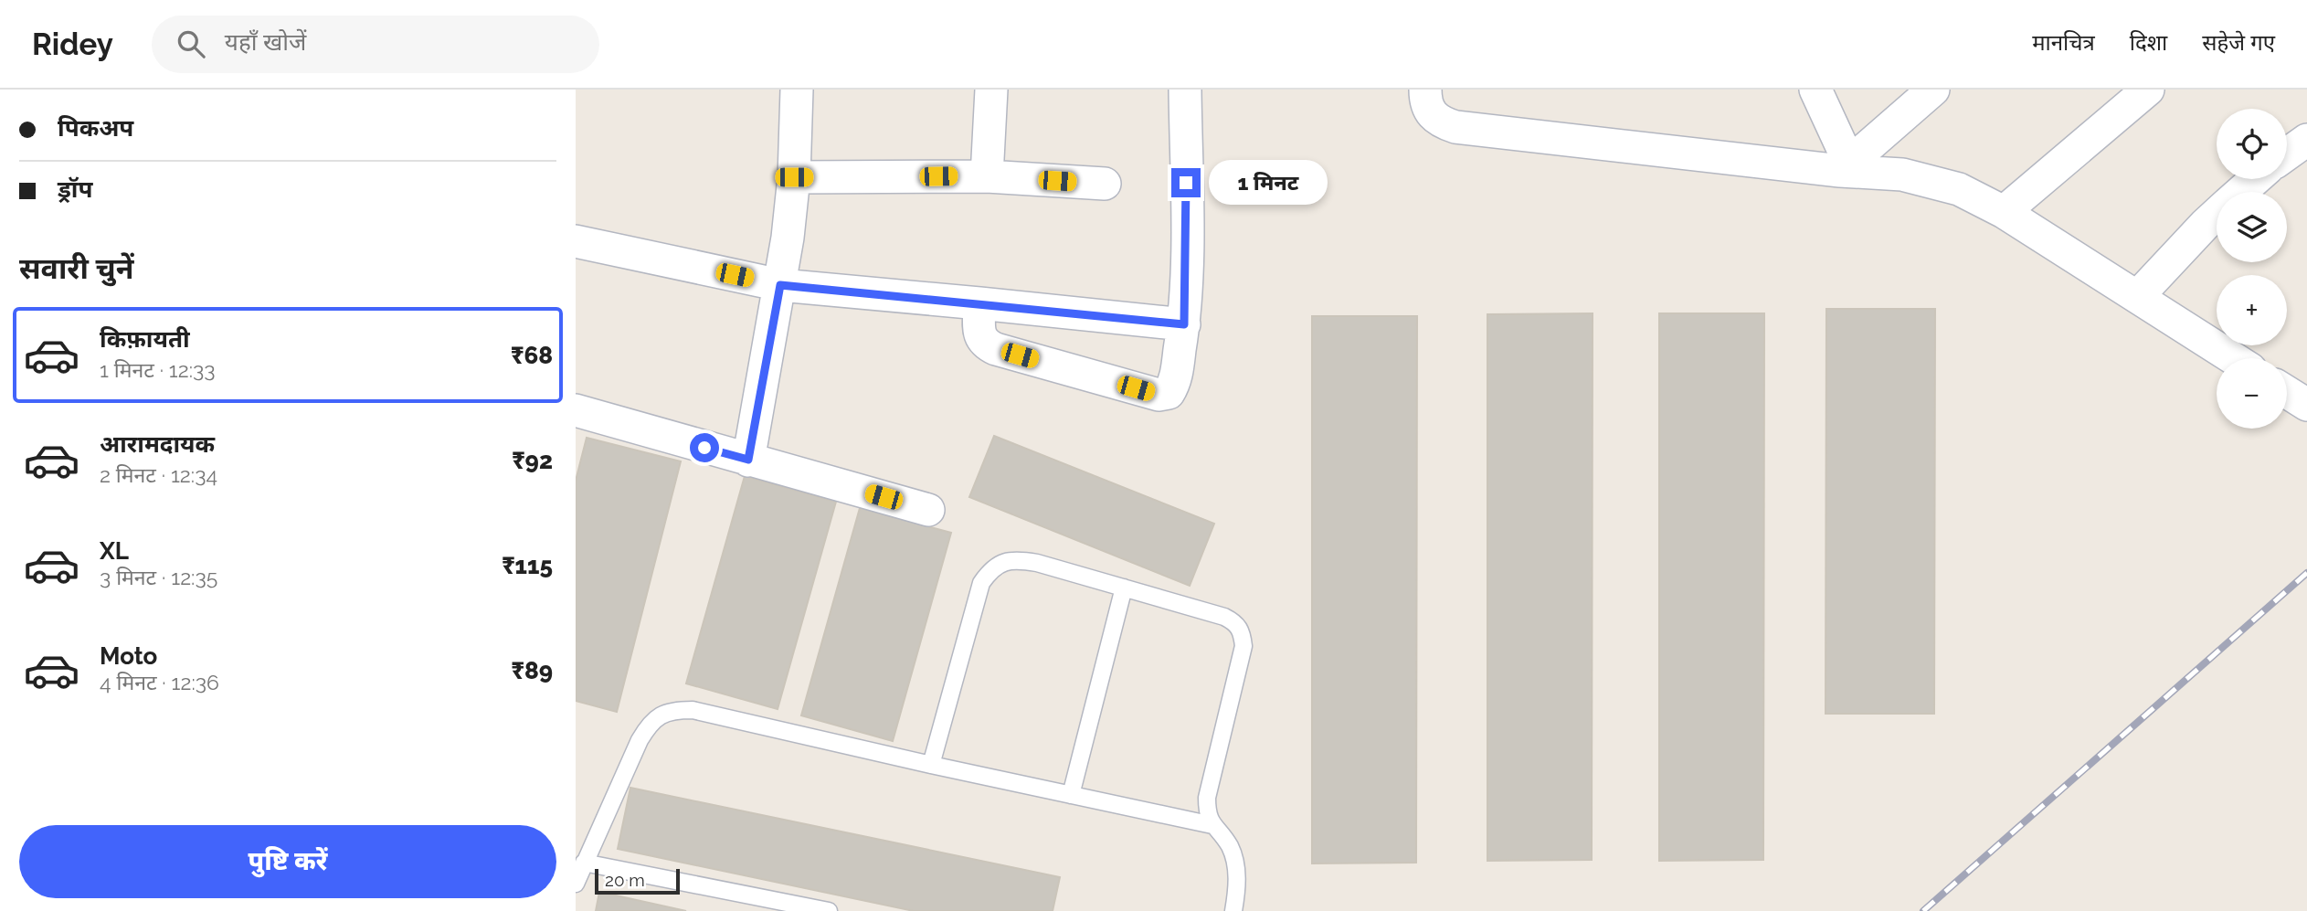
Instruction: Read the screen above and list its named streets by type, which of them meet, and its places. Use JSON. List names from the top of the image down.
{
  "scale_bar": "20 m",
  "page": {
    "header": "Ridey",
    "search": "यहाँ खोजें",
    "nav": ["मानचित्र", "दिशा", "सहेजे गए"],
    "banner": ["पिकअप", "ड्रॉप"],
    "map_buttons": ["+", "−"],
    "bubble": "1 मिनट",
    "heading": "सवारी चुनें",
    "list": [
      {
        "name": "किफ़ायती",
        "note": "1 मिनट · 12:33",
        "value": "₹68"
      },
      {
        "name": "आरामदायक",
        "note": "2 मिनट · 12:34",
        "value": "₹92"
      },
      {
        "name": "XL",
        "note": "3 मिनट · 12:35",
        "value": "₹115"
      },
      {
        "name": "Moto",
        "note": "4 मिनट · 12:36",
        "value": "₹89"
      }
    ],
    "buttons": "पुष्टि करें",
    "scale": "20 m"
  }
}
